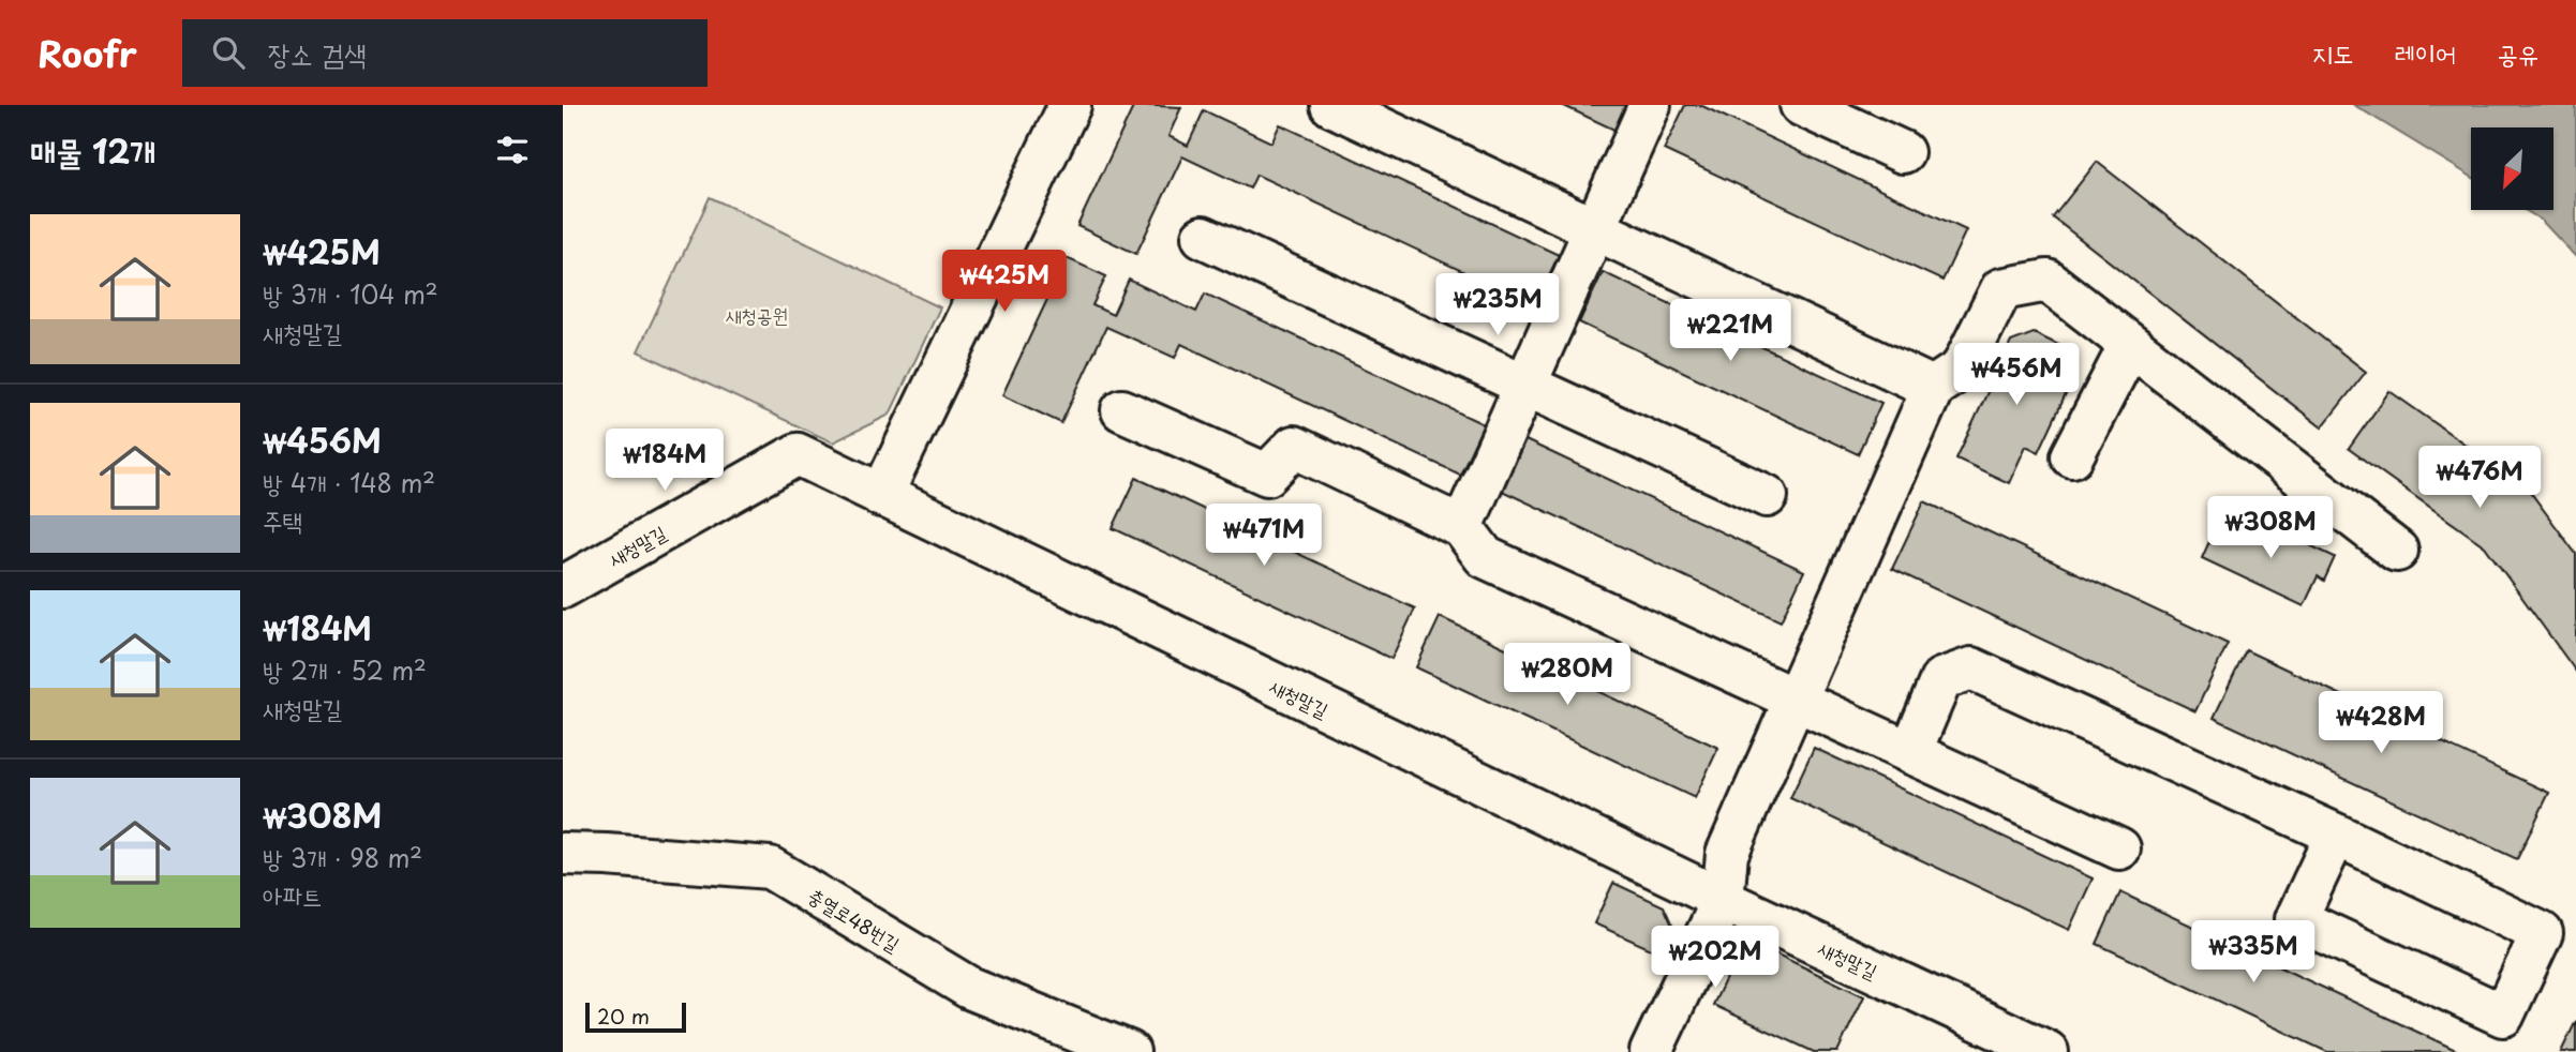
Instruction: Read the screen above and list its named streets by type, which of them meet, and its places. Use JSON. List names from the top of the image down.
{
  "streets": {
    "street": ["새청말길", "충열로48번길"]
  },
  "parks": ["새청공원"],
  "scale_bar": "20 m",
  "north": "bottom left",
  "page": {
    "header": "Roofr",
    "search": "장소 검색",
    "nav": ["지도", "레이어", "공유"],
    "heading": "매물 12개",
    "list": [
      {
        "name": "₩425M",
        "note": "방 3개 · 104 m² · 새청말길"
      },
      {
        "name": "₩456M",
        "note": "방 4개 · 148 m² · 주택"
      },
      {
        "name": "₩184M",
        "note": "방 2개 · 52 m² · 새청말길"
      },
      {
        "name": "₩308M",
        "note": "방 3개 · 98 m² · 아파트"
      }
    ],
    "price": [
      "₩425M",
      "₩235M",
      "₩221M",
      "₩456M",
      "₩184M",
      "₩476M",
      "₩308M",
      "₩471M",
      "₩280M",
      "₩428M",
      "₩335M",
      "₩202M"
    ],
    "scale": "20 m"
  }
}
